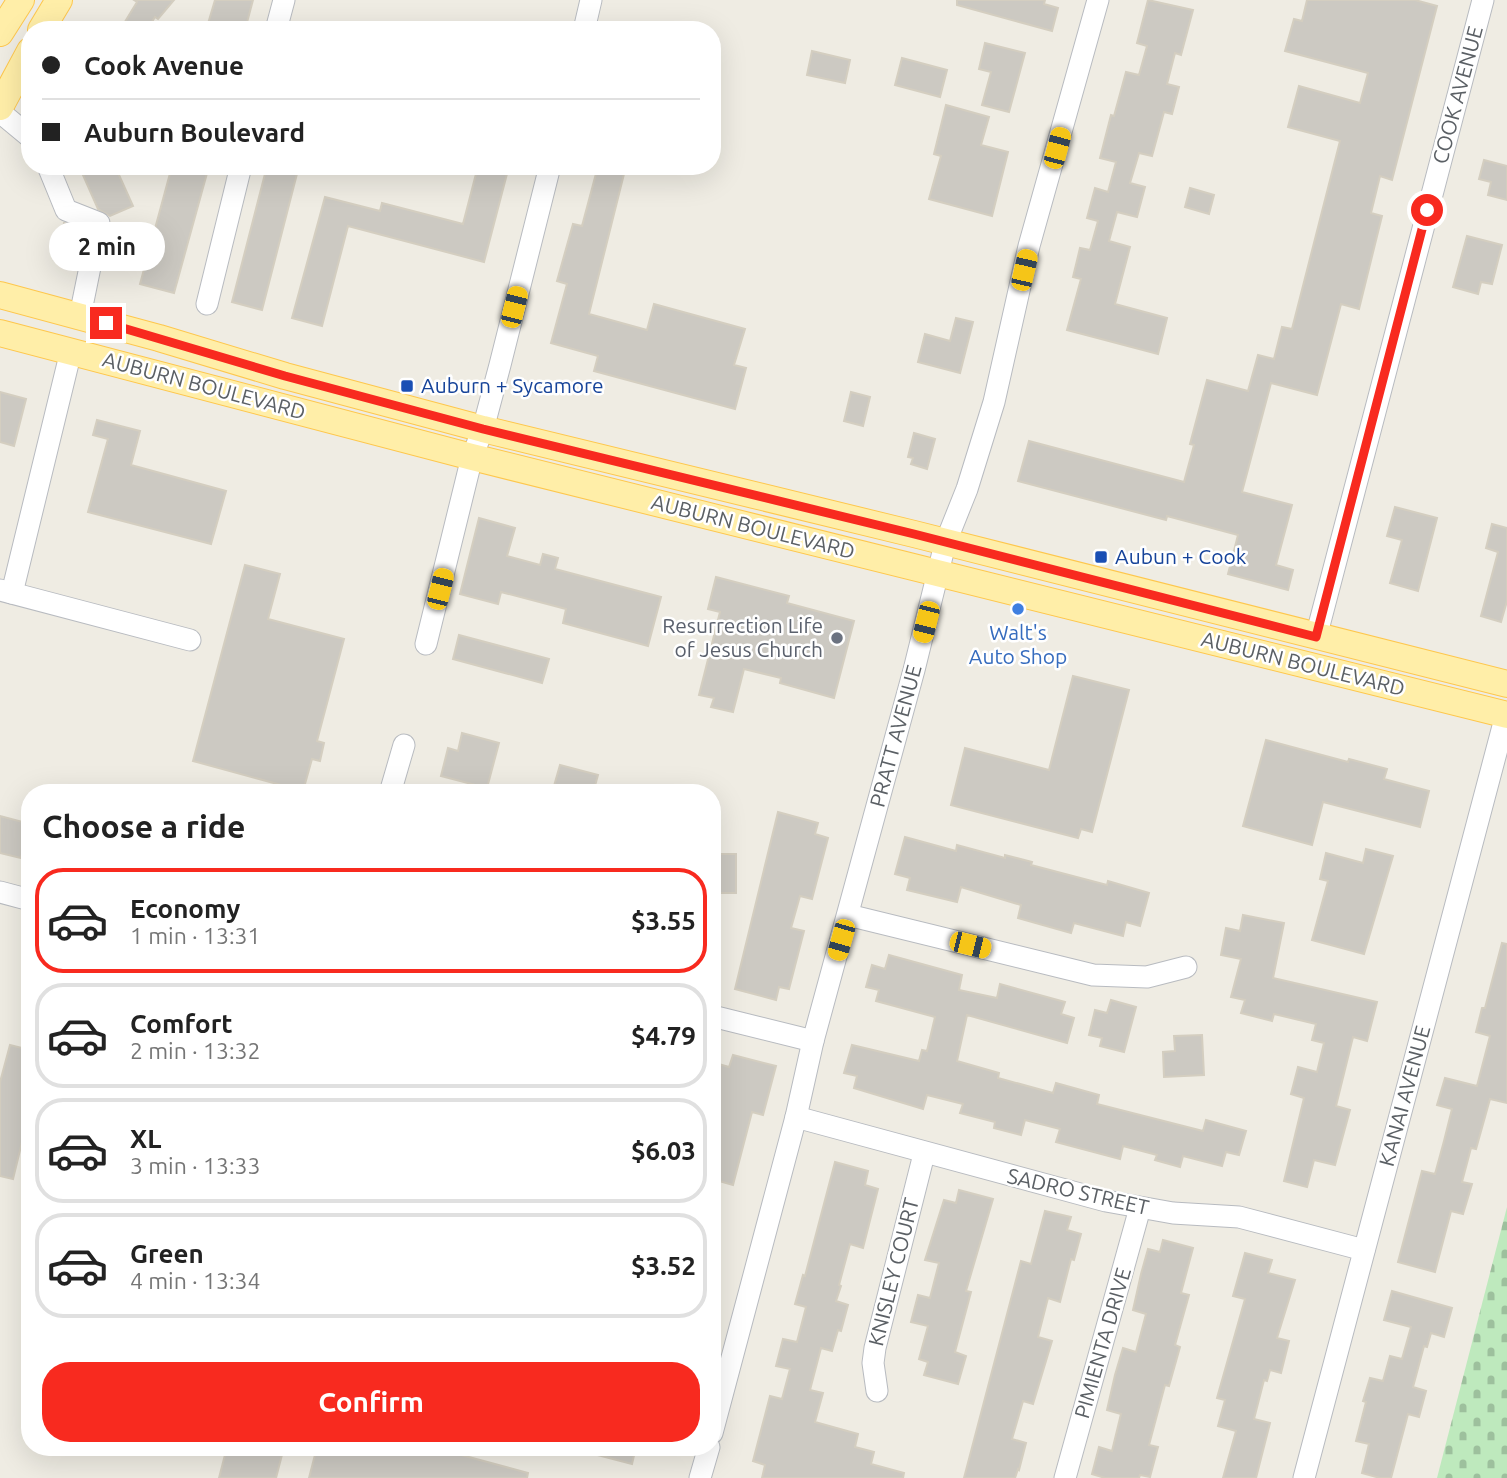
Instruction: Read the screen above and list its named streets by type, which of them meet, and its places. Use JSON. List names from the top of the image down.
{
  "streets": {
    "main road": ["AUBURN BOULEVARD"],
    "street": [
      "COOK AVENUE",
      "PRATT AVENUE",
      "KANAI AVENUE",
      "SADRO STREET",
      "KNISLEY COURT",
      "PIMIENTA DRIVE"
    ]
  },
  "crossings": [
    ["COOK AVENUE", "AUBURN BOULEVARD"],
    ["AUBURN BOULEVARD", "PRATT AVENUE"],
    ["AUBURN BOULEVARD", "KANAI AVENUE"],
    ["PRATT AVENUE", "SADRO STREET"],
    ["KANAI AVENUE", "SADRO STREET"],
    ["SADRO STREET", "KNISLEY COURT"],
    ["SADRO STREET", "PIMIENTA DRIVE"]
  ],
  "places": {
    "transit": ["Auburn + Sycamore", "Aubun + Cook"],
    "other": ["Walt's Auto Shop", "Resurrection Life of Jesus Church"]
  },
  "page": {
    "banner": ["Cook Avenue", "Auburn Boulevard"],
    "bubble": "2 min",
    "heading": "Choose a ride",
    "list": [
      {
        "name": "Economy",
        "note": "1 min · 13:31",
        "value": "$3.55"
      },
      {
        "name": "Comfort",
        "note": "2 min · 13:32",
        "value": "$4.79"
      },
      {
        "name": "XL",
        "note": "3 min · 13:33",
        "value": "$6.03"
      },
      {
        "name": "Green",
        "note": "4 min · 13:34",
        "value": "$3.52"
      }
    ],
    "buttons": "Confirm"
  }
}
